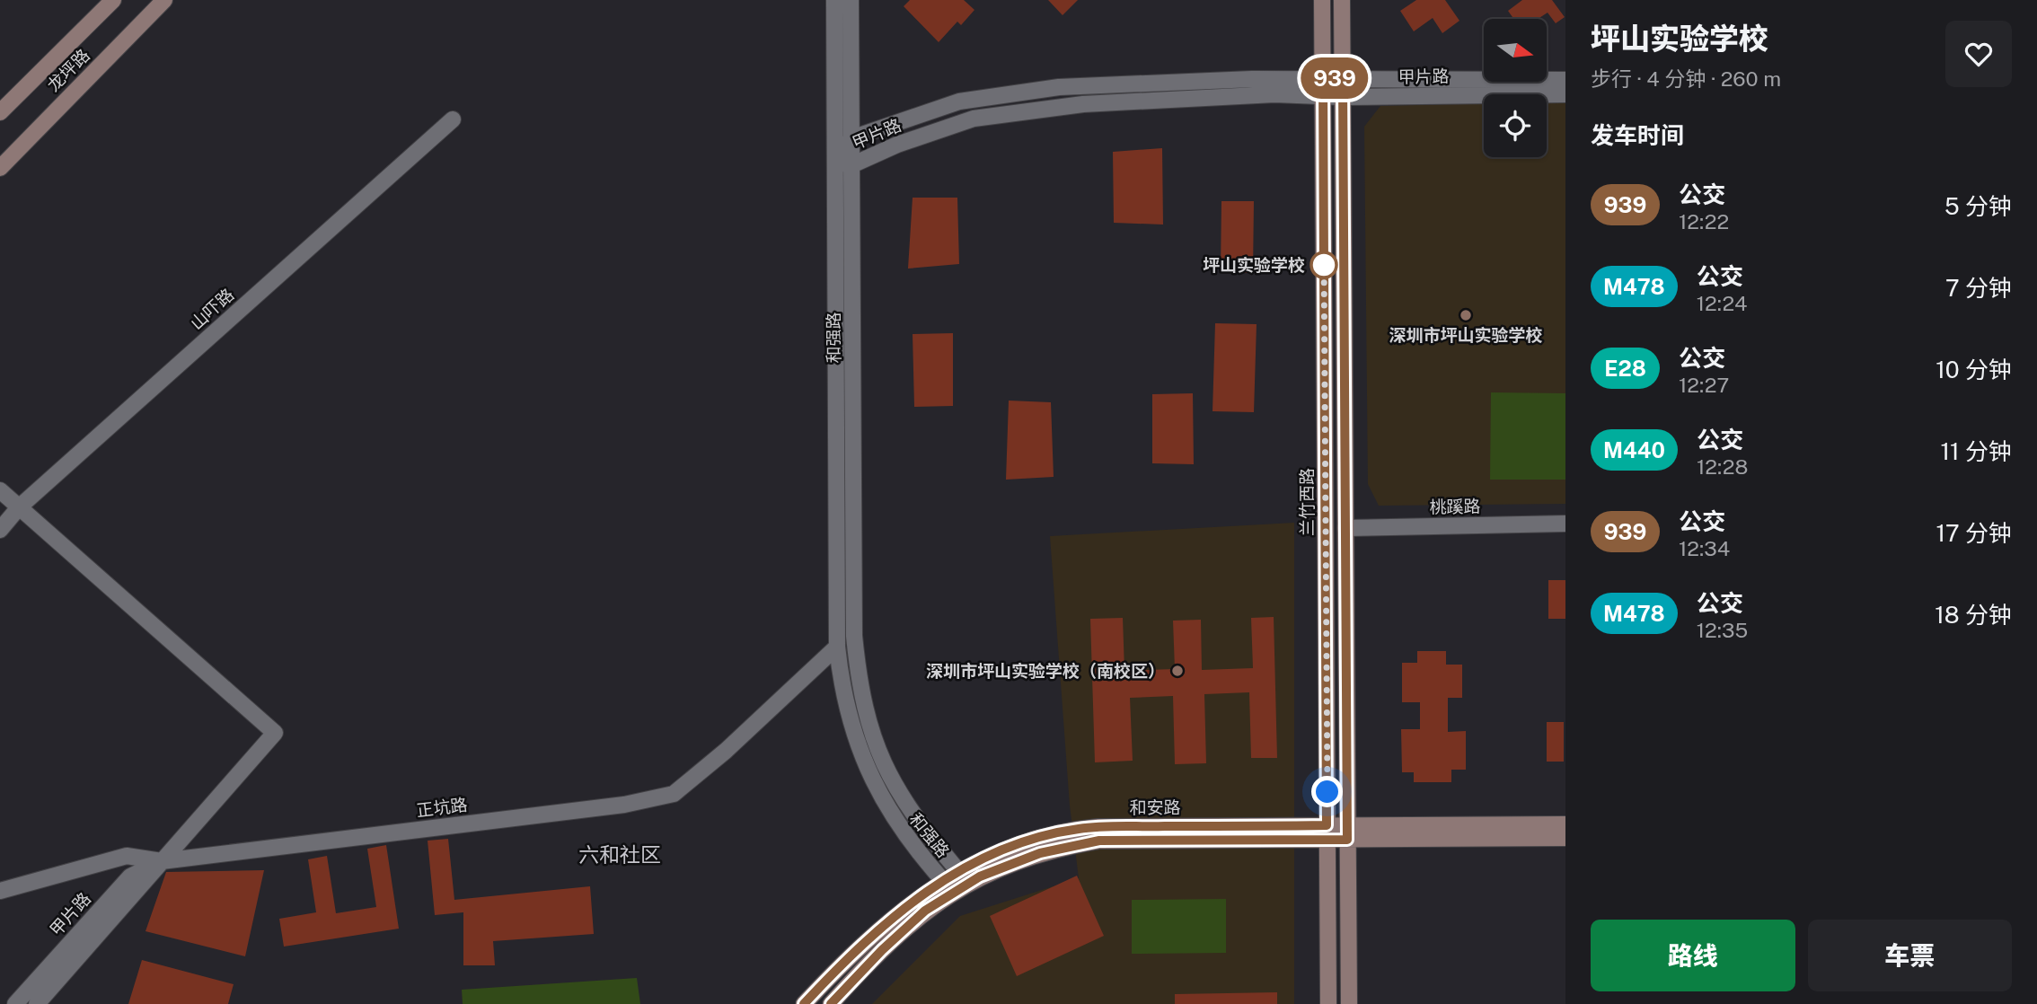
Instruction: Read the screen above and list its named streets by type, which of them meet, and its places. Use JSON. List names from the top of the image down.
{
  "streets": {
    "street": [
      "龙坪路",
      "甲片路",
      "山吓路",
      "和强路",
      "兰竹西路",
      "桃蹊路",
      "正坑路",
      "和安路"
    ]
  },
  "crossings": [
    ["甲片路", "山吓路"],
    ["甲片路", "和强路"],
    ["甲片路", "兰竹西路"],
    ["甲片路", "正坑路"],
    ["和强路", "正坑路"],
    ["和强路", "和安路"],
    ["兰竹西路", "和安路"]
  ],
  "districts": ["六和社区"],
  "places": ["坪山实验学校", "深圳市坪山实验学校", "深圳市坪山实验学校（南校区）"],
  "lines": ["bus line 939"],
  "north": "right",
  "page": {
    "on_map": "939",
    "heading": [
      ["坪山实验学校", "步行 · 4 分钟 · 260 m"],
      "发车时间"
    ],
    "list": [
      {
        "mark": "939",
        "name": "公交",
        "note": "12:22",
        "value": "5 分钟"
      },
      {
        "mark": "M478",
        "name": "公交",
        "note": "12:24",
        "value": "7 分钟"
      },
      {
        "mark": "E28",
        "name": "公交",
        "note": "12:27",
        "value": "10 分钟"
      },
      {
        "mark": "M440",
        "name": "公交",
        "note": "12:28",
        "value": "11 分钟"
      },
      {
        "mark": "939",
        "name": "公交",
        "note": "12:34",
        "value": "17 分钟"
      },
      {
        "mark": "M478",
        "name": "公交",
        "note": "12:35",
        "value": "18 分钟"
      }
    ],
    "buttons": ["路线", "车票"]
  }
}
